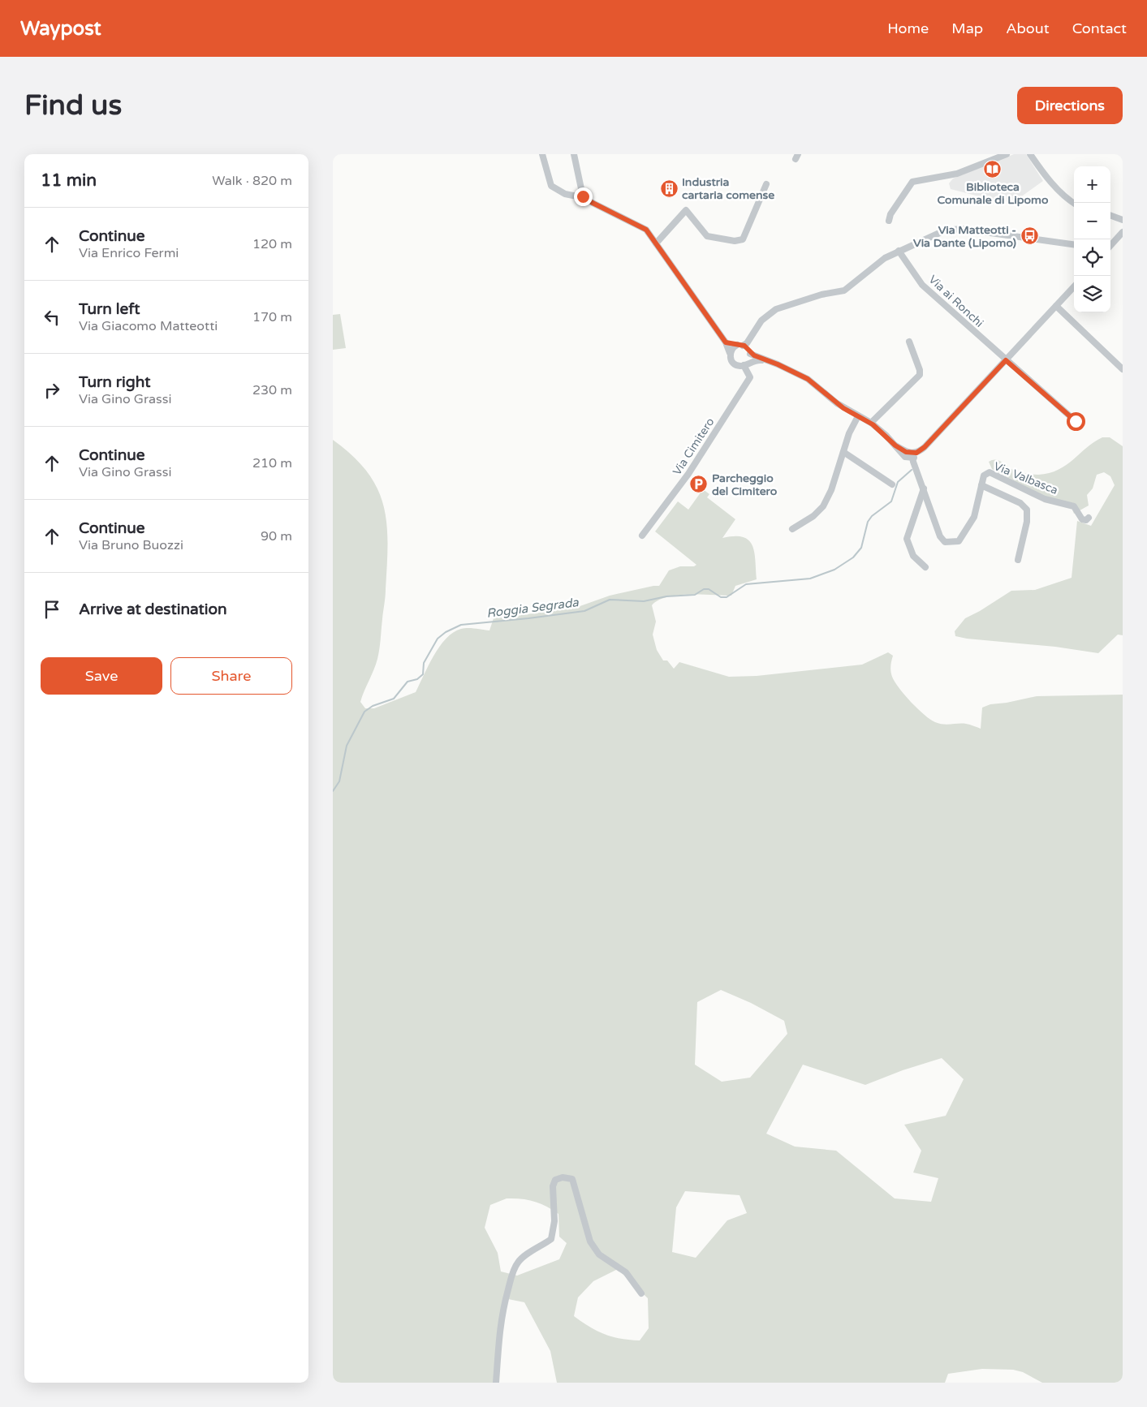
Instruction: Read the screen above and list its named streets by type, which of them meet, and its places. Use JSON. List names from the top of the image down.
{
  "streets": {
    "street": ["Via ai Ronchi", "Via Cimitero", "Via Valbasca"]
  },
  "water": ["Roggia Segrada"],
  "places": {
    "library": ["Biblioteca Comunale di Lipomo"],
    "building": ["Industria cartaria comense"],
    "bus stop": ["Via Matteotti - Via Dante (Lipomo)"],
    "parking": ["Parcheggio del Cimitero"]
  },
  "page": {
    "header": "Waypost",
    "nav": [
      "Home",
      "Map",
      "About",
      "Contact"
    ],
    "buttons": [
      "Directions",
      ["Save", "Share"]
    ],
    "title": "Find us",
    "heading": ["11 min", "Walk · 820 m"],
    "map_buttons": ["+", "−"],
    "list": [
      ["Continue", "Via Enrico Fermi", "120 m"],
      ["Turn left", "Via Giacomo Matteotti", "170 m"],
      ["Turn right", "Via Gino Grassi", "230 m"],
      ["Continue", "Via Gino Grassi", "210 m"],
      ["Continue", "Via Bruno Buozzi", "90 m"],
      "Arrive at destination"
    ]
  }
}
